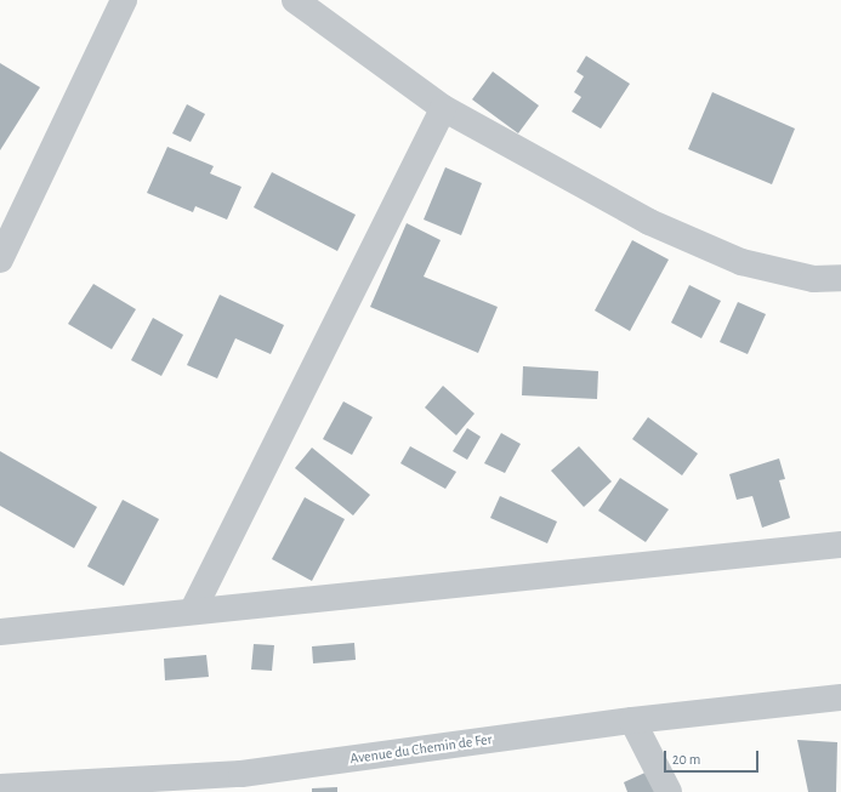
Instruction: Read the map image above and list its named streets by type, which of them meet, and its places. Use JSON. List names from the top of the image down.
{
  "streets": {
    "street": ["Avenue du Chemin de Fer"]
  },
  "scale_bar": "20 m"
}
